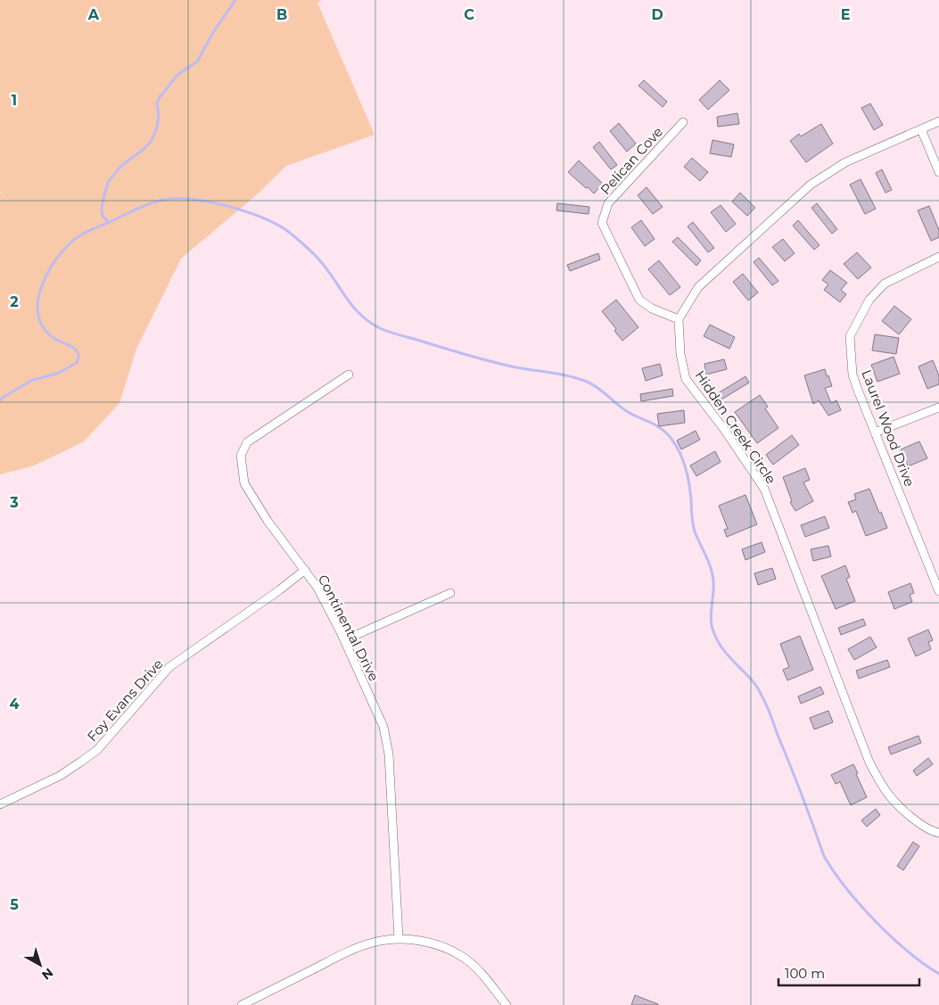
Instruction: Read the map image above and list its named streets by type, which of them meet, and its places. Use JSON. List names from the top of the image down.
{
  "streets": {
    "street": [
      "Pelican Cove",
      "Hidden Creek Circle",
      "Laurel Wood Drive",
      "Continental Drive",
      "Foy Evans Drive"
    ]
  },
  "crossings": [
    ["Pelican Cove", "Hidden Creek Circle"],
    ["Continental Drive", "Foy Evans Drive"]
  ],
  "scale_bar": "100 m",
  "north": "bottom right",
  "grid": {
    "columns": [
      "A",
      "B",
      "C",
      "D",
      "E"
    ],
    "rows": [
      "1",
      "2",
      "3",
      "4",
      "5"
    ]
  }
}
